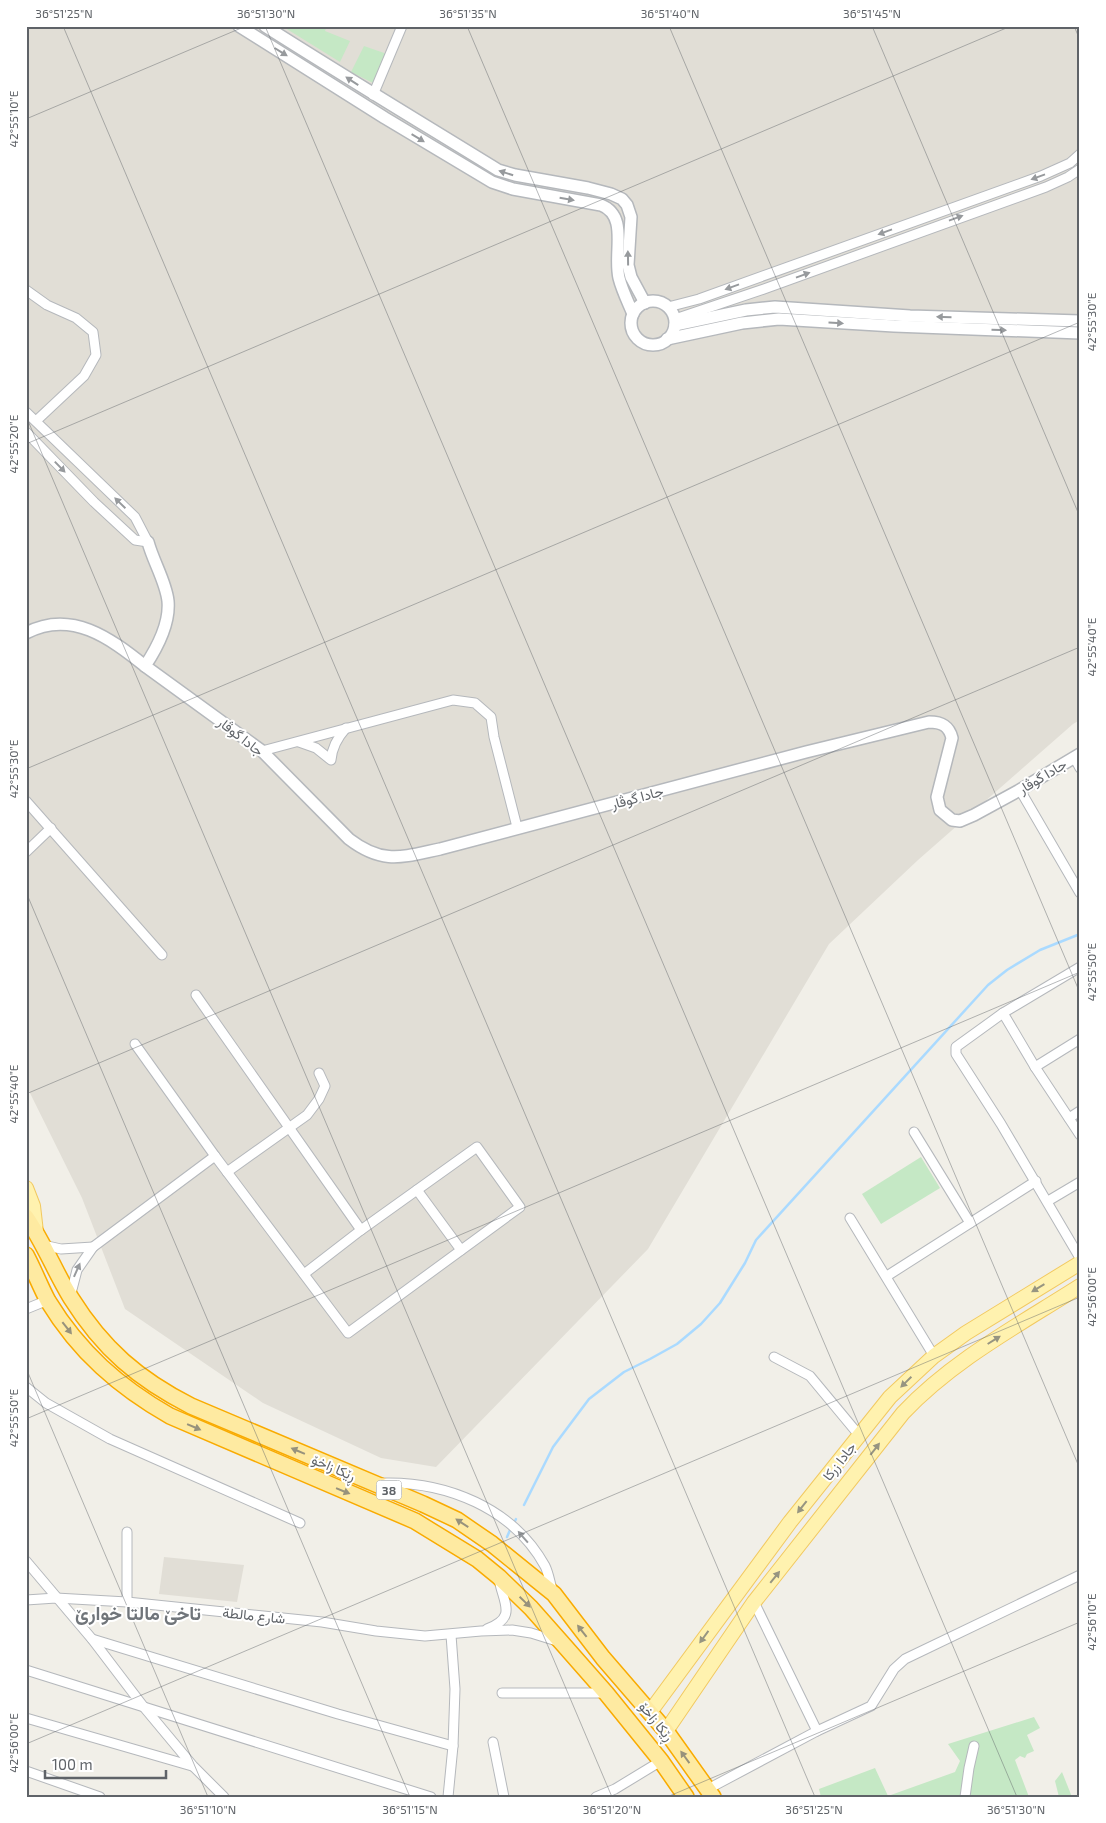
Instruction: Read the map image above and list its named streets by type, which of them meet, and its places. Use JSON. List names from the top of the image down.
{
  "streets": {
    "highway": ["ڕێکا زاخۆ", "38"],
    "main road": ["جادا زرکا"],
    "street": ["جادا گوڤار", "شارع مالطة"]
  },
  "crossings": [
    ["جادا زرکا", "ڕێکا زاخۆ"],
    ["ڕێکا زاخۆ", "شارع مالطة"]
  ],
  "districts": ["تاخێ مالتا خوارێ"],
  "scale_bar": "100 m",
  "coordinates": [
    "36°51'25\"N",
    "36°51'30\"N",
    "36°51'35\"N",
    "36°51'40\"N",
    "36°51'45\"N",
    "42°55'10\"E",
    "42°55'30\"E",
    "42°55'20\"E",
    "42°55'40\"E",
    "42°55'50\"E",
    "42°56'00\"E",
    "42°56'10\"E",
    "36°51'10\"N",
    "36°51'15\"N",
    "36°51'20\"N"
  ]
}
